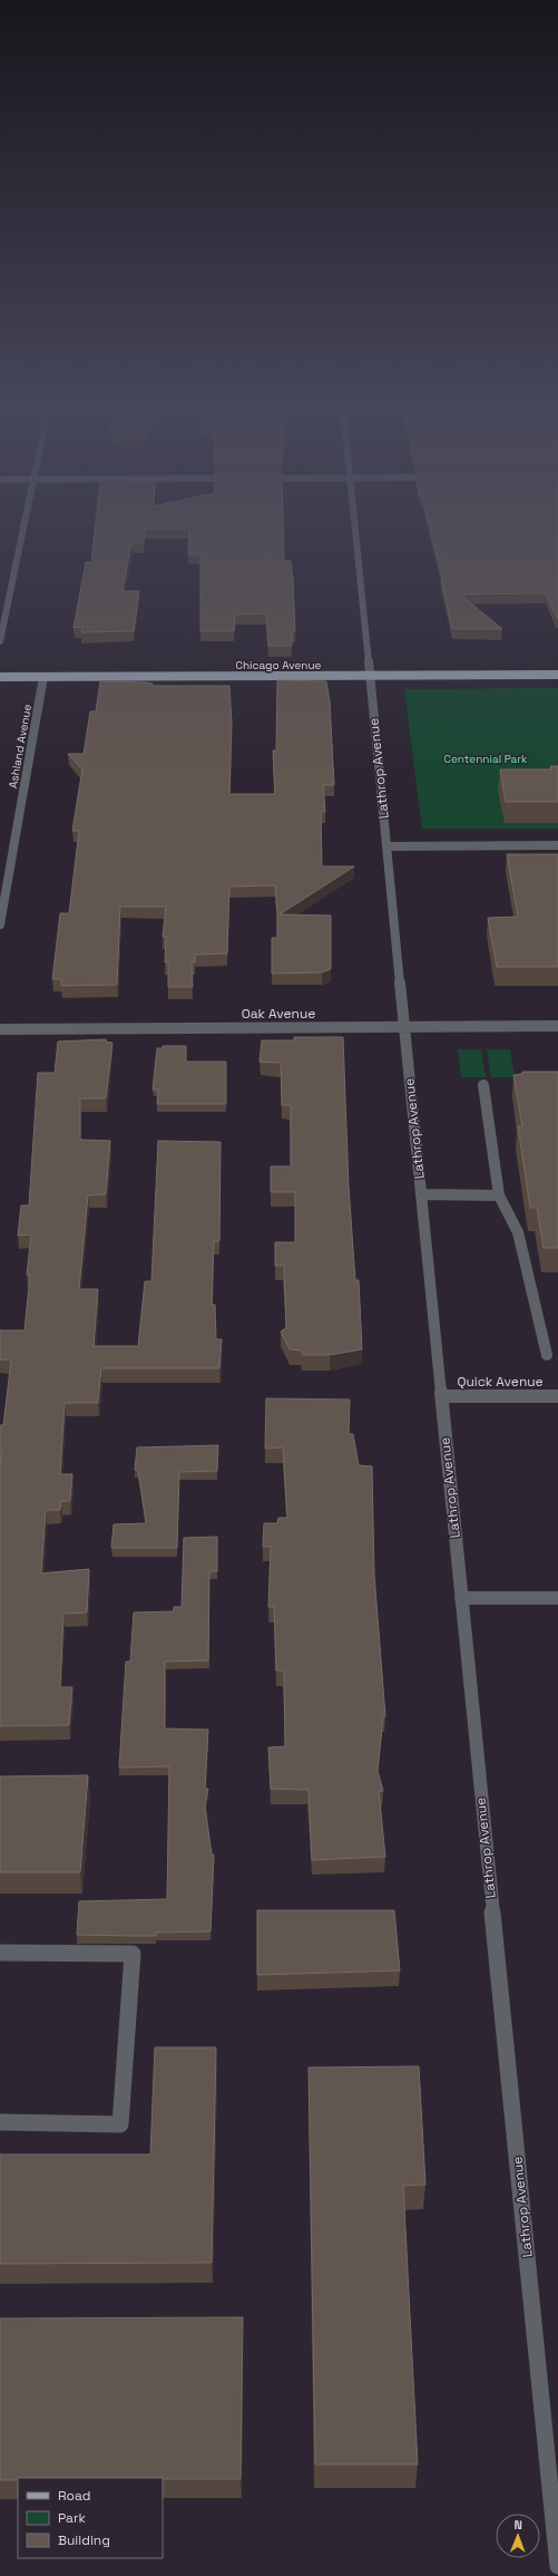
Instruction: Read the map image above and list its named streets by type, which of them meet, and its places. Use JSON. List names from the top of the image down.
{
  "streets": {
    "main road": ["Chicago Avenue"],
    "street": [
      "Ashland Avenue",
      "Lathrop Avenue",
      "Oak Avenue",
      "Quick Avenue"
    ]
  },
  "crossings": [
    ["Chicago Avenue", "Ashland Avenue"],
    ["Chicago Avenue", "Lathrop Avenue"],
    ["Lathrop Avenue", "Oak Avenue"],
    ["Lathrop Avenue", "Quick Avenue"]
  ],
  "parks": ["Centennial Park"],
  "legend": ["Road", "Park", "Building"],
  "north": "top"
}
